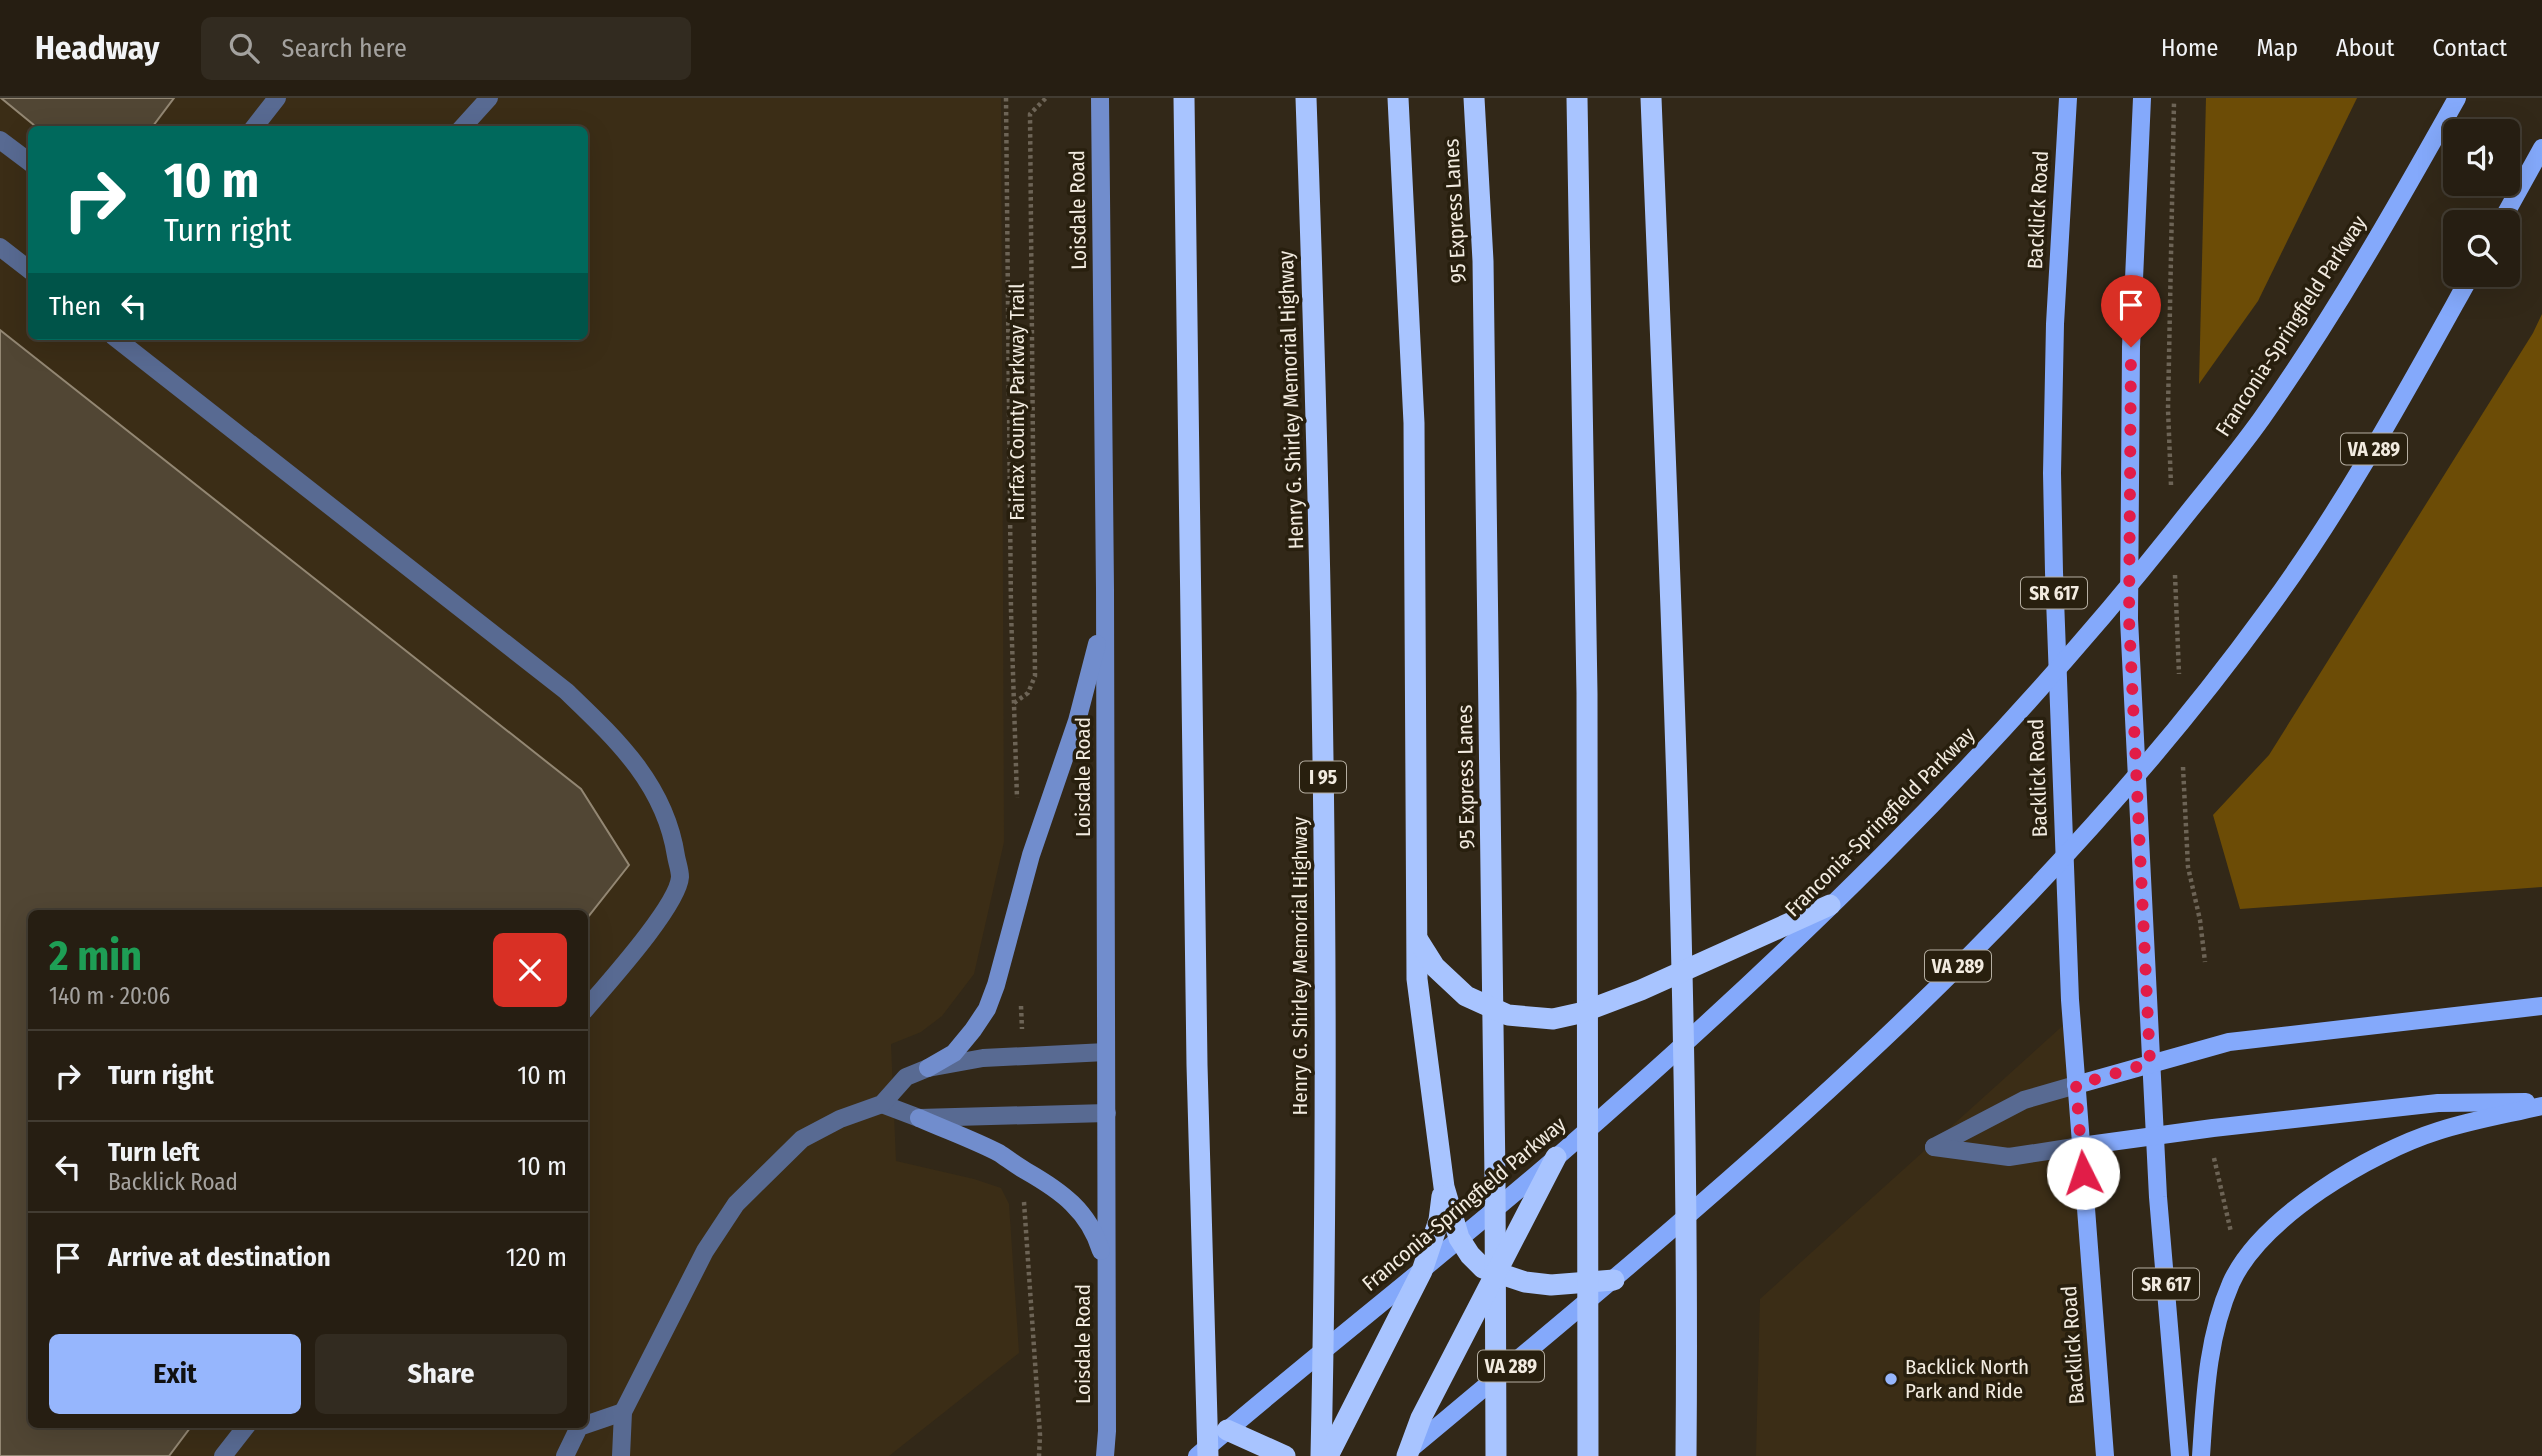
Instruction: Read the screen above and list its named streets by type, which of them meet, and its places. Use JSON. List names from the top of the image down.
{
  "streets": {
    "highway": ["95 Express Lanes", "Henry G. Shirley Memorial Highway", "I 95"],
    "main road": [
      "Loisdale Road",
      "Backlick Road",
      "Franconia-Springfield Parkway",
      "VA 289",
      "SR 617"
    ],
    "path": ["Fairfax County Parkway Trail"]
  },
  "places": ["Backlick North Park and Ride"],
  "page": {
    "header": "Headway",
    "search": "Search here",
    "nav": [
      "Home",
      "Map",
      "About",
      "Contact"
    ],
    "turn": ["10 m", "Turn right"],
    "then": "Then",
    "heading": ["2 min", "140 m · 20:06"],
    "list": [
      {
        "name": "Turn right",
        "value": "10 m"
      },
      {
        "name": "Turn left",
        "note": "Backlick Road",
        "value": "10 m"
      },
      {
        "name": "Arrive at destination",
        "value": "120 m"
      }
    ],
    "buttons": ["Exit", "Share"]
  }
}
